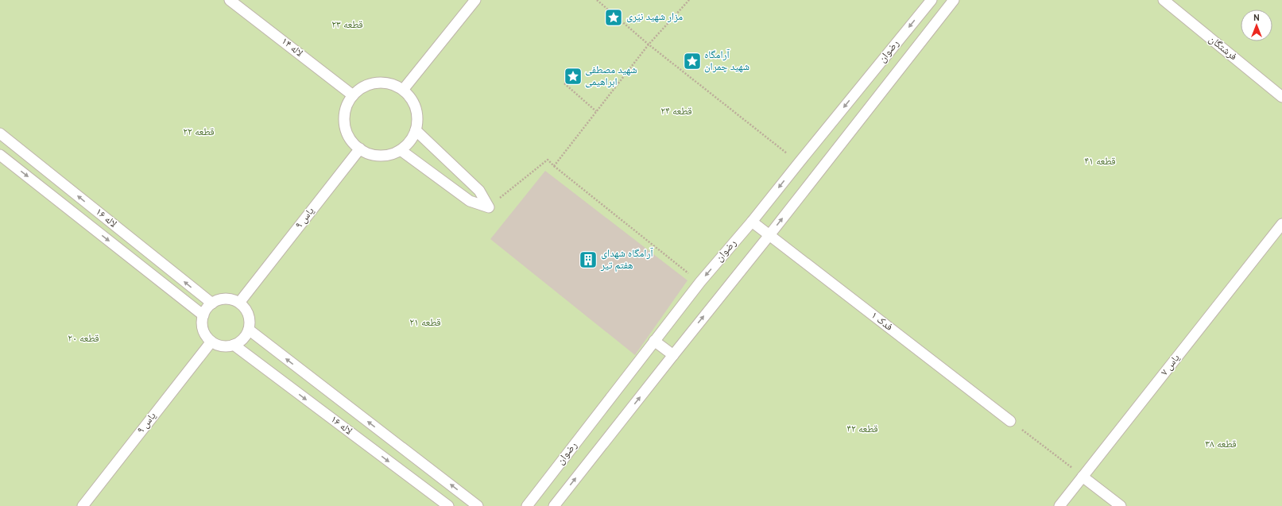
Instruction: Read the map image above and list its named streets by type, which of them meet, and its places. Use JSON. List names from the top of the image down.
{
  "streets": {
    "lane": [
      "لاله ۱۴",
      "فرشتگان",
      "رضوان",
      "لاله ۱۶",
      "یاس ۹",
      "فدک ۱",
      "یاس ۷"
    ]
  },
  "crossings": [
    ["لاله ۱۴", "یاس ۹"],
    ["رضوان", "فدک ۱"],
    ["لاله ۱۶", "یاس ۹"]
  ],
  "parks": [
    "قطعه ۲۳",
    "قطعه ۲۴",
    "قطعه ۲۲",
    "قطعه ۴۱",
    "قطعه ۲۱",
    "قطعه ۲۰",
    "قطعه ۴۲",
    "قطعه ۳۸"
  ],
  "places": {
    "place": ["مزار شهید نیّری", "آرامگاه شهید چمران", "شهید مصطفی ابراهیمی"],
    "building": ["آرامگاه شهدای هفتم تیر"]
  },
  "north": "top"
}
